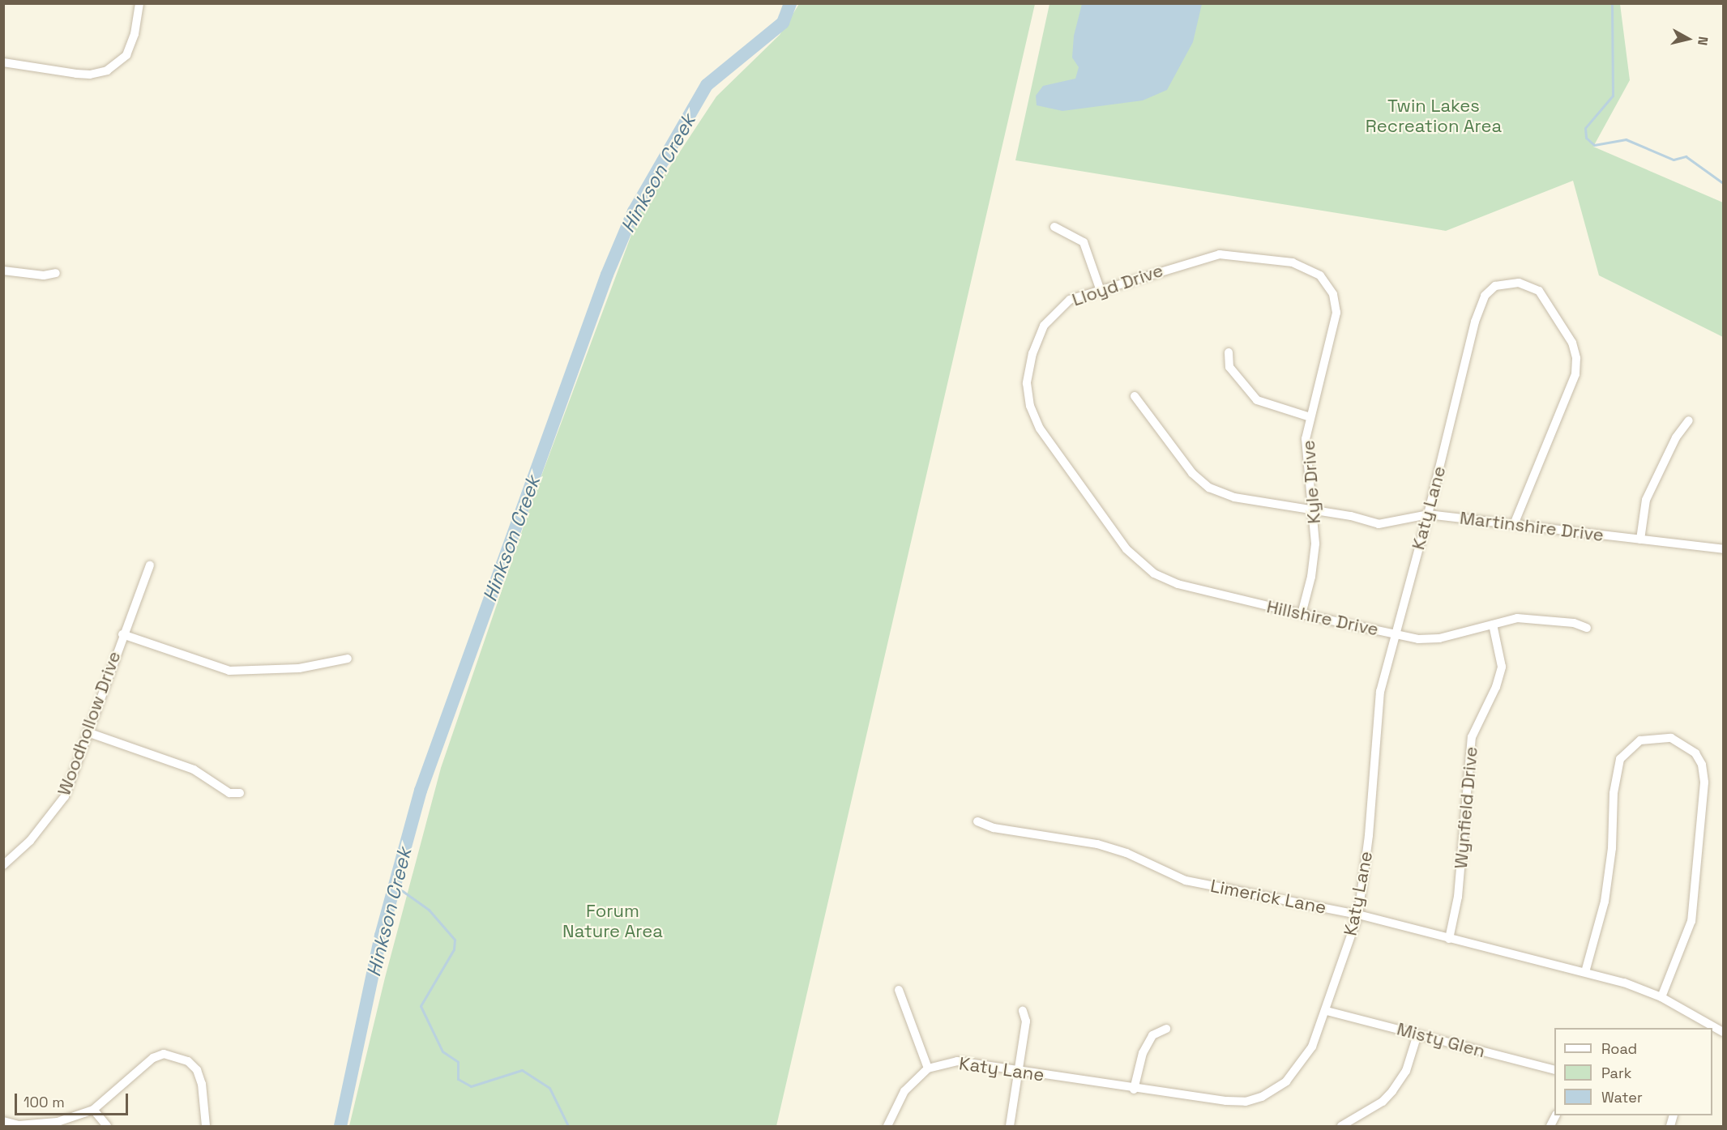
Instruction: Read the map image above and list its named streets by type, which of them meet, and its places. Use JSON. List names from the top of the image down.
{
  "streets": {
    "street": [
      "Lloyd Drive",
      "Kyle Drive",
      "Katy Lane",
      "Martinshire Drive",
      "Hillshire Drive",
      "Woodhollow Drive",
      "Wynfield Drive",
      "Limerick Lane",
      "Misty Glen"
    ]
  },
  "crossings": [
    ["Lloyd Drive", "Kyle Drive"],
    ["Lloyd Drive", "Hillshire Drive"],
    ["Kyle Drive", "Martinshire Drive"],
    ["Kyle Drive", "Hillshire Drive"],
    ["Katy Lane", "Martinshire Drive"],
    ["Katy Lane", "Hillshire Drive"],
    ["Katy Lane", "Limerick Lane"],
    ["Katy Lane", "Misty Glen"],
    ["Hillshire Drive", "Wynfield Drive"],
    ["Wynfield Drive", "Limerick Lane"]
  ],
  "water": ["Hinkson Creek"],
  "parks": ["Twin Lakes Recreation Area", "Forum Nature Area"],
  "legend": ["Road", "Park", "Water"],
  "scale_bar": "100 m",
  "north": "right"
}
